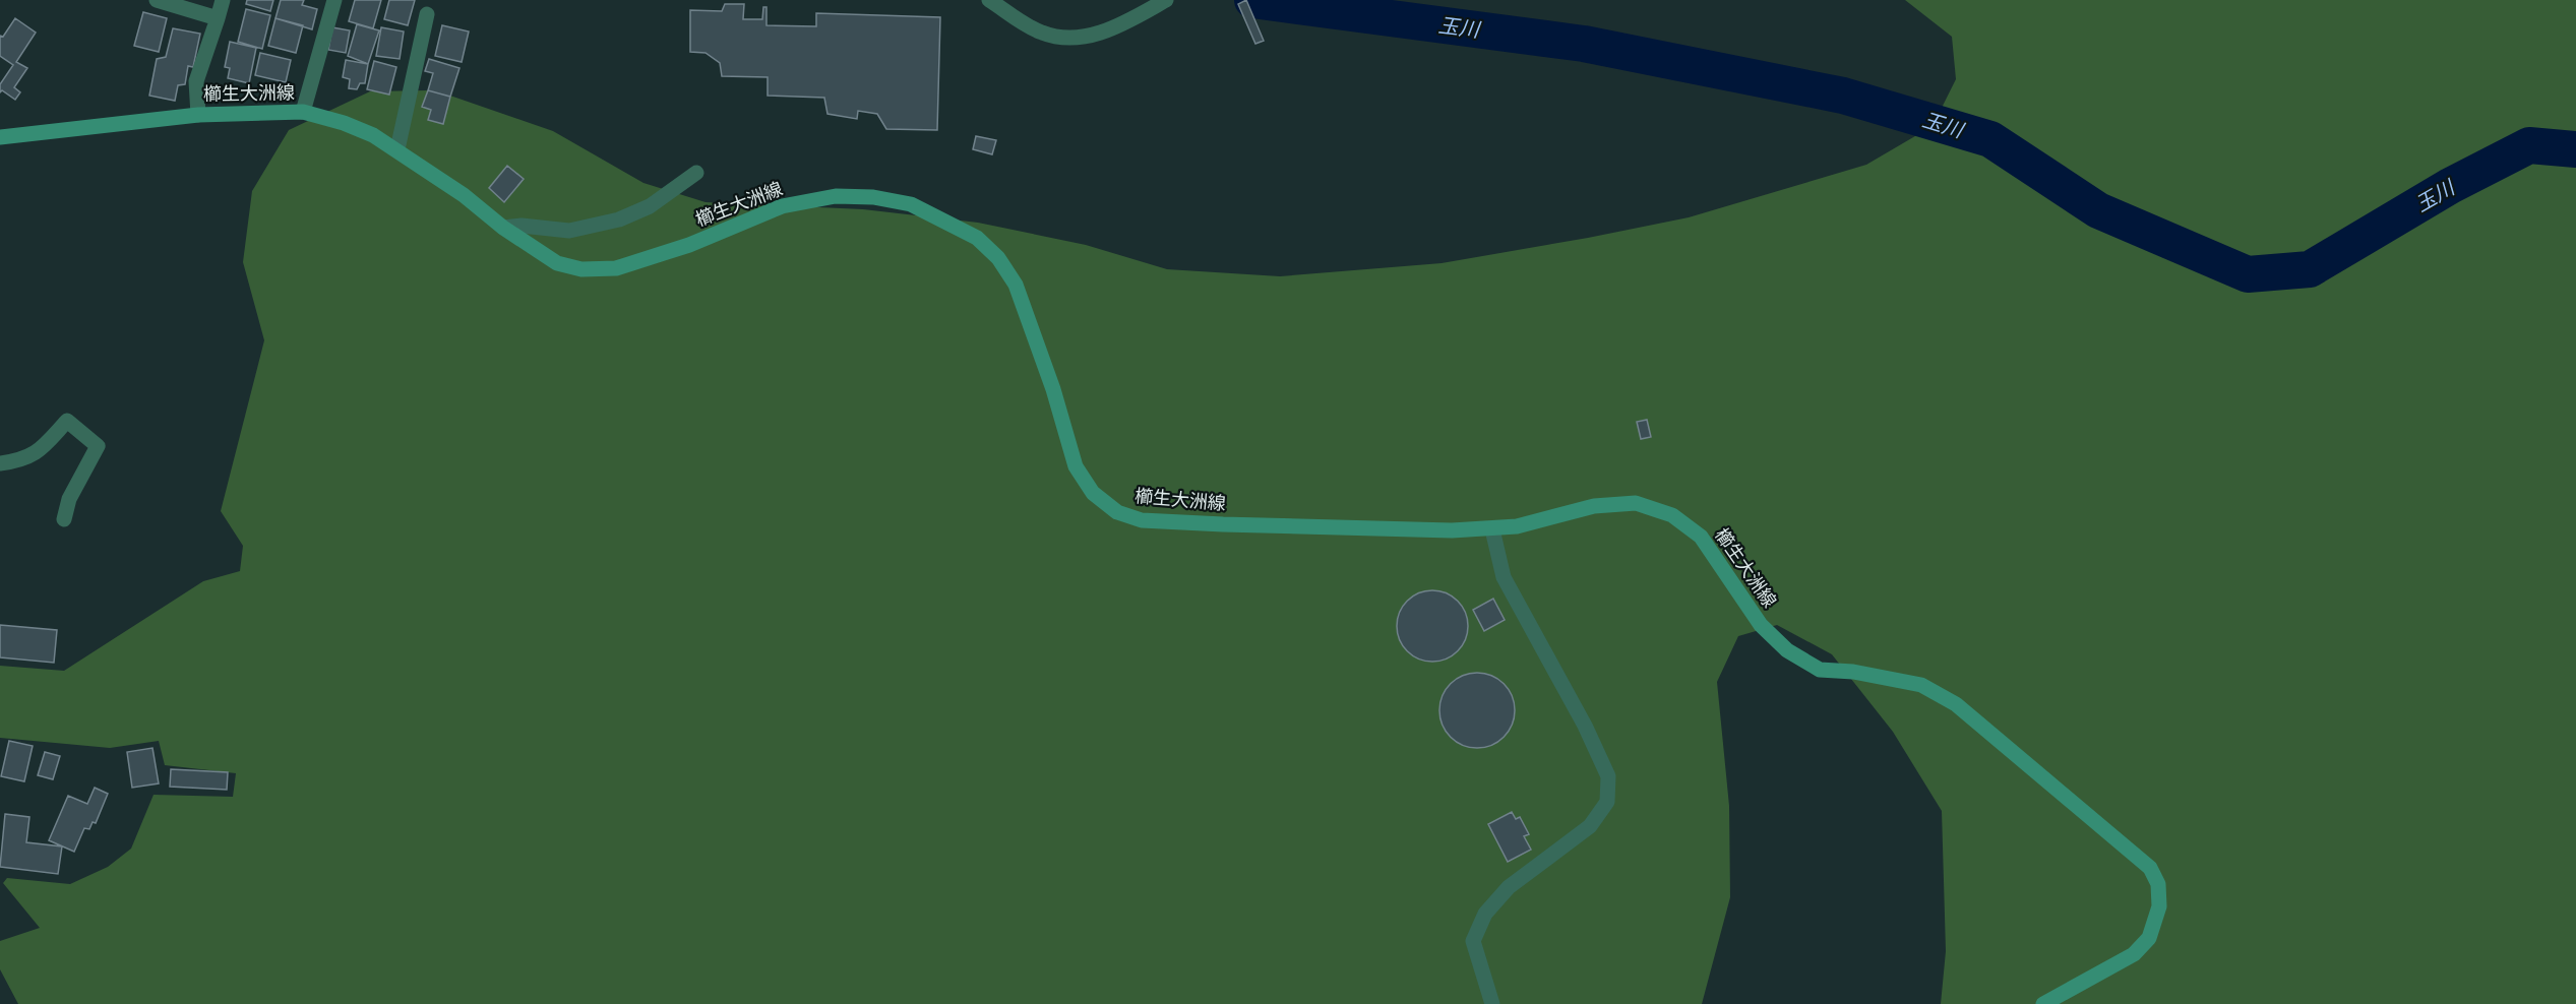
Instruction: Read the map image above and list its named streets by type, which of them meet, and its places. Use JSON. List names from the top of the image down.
{
  "streets": {
    "main road": ["櫛生大洲線"]
  },
  "water": ["玉川"]
}
